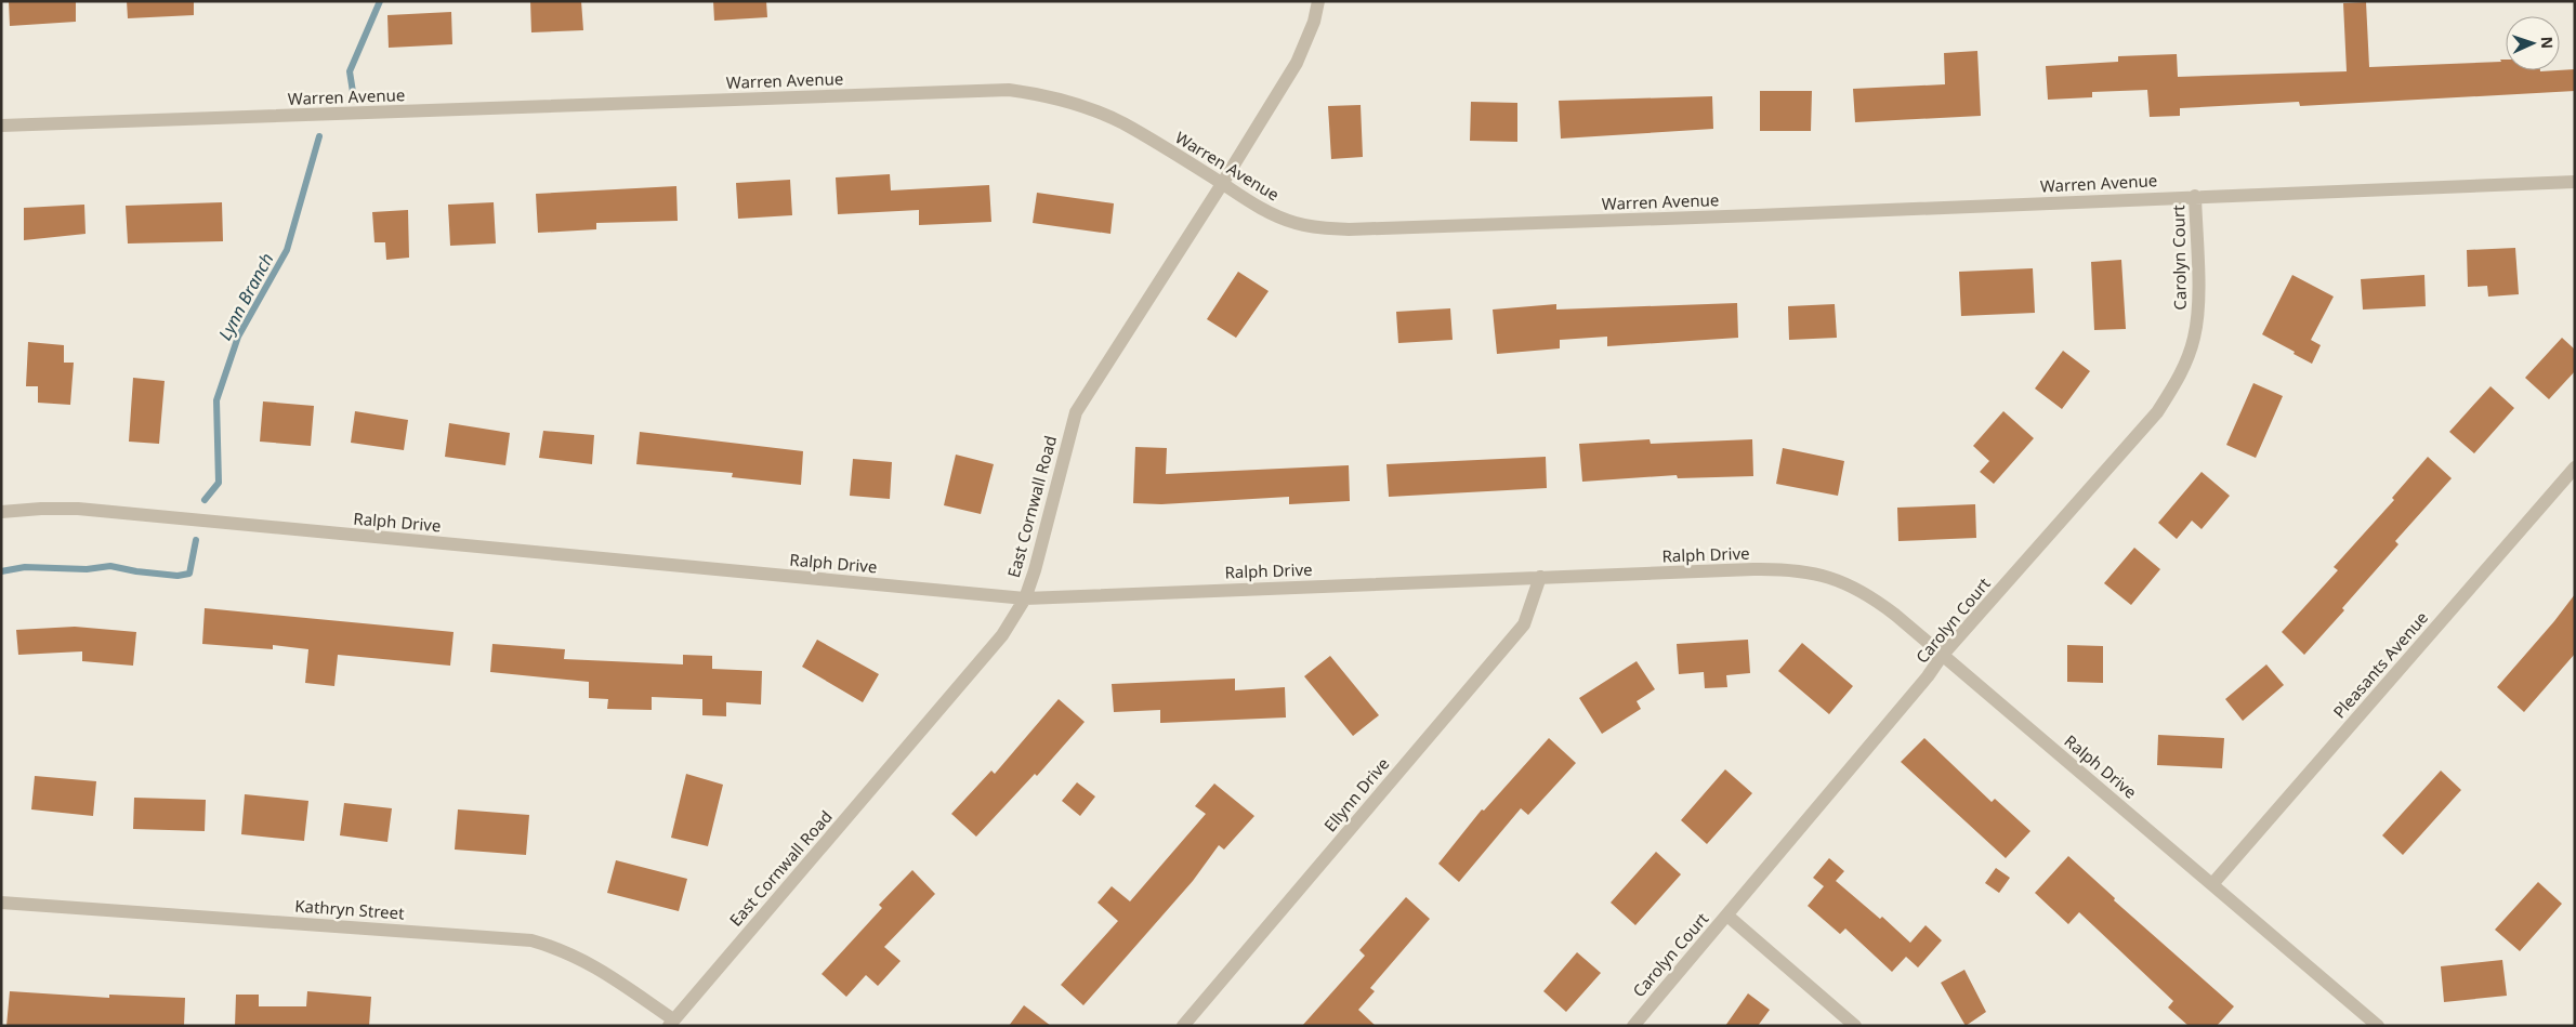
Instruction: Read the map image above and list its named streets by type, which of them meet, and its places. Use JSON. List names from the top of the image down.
{
  "streets": {
    "street": [
      "Warren Avenue",
      "Carolyn Court",
      "East Cornwall Road",
      "Ralph Drive",
      "Pleasants Avenue",
      "Ellynn Drive",
      "Kathryn Street"
    ]
  },
  "crossings": [
    ["Warren Avenue", "Carolyn Court"],
    ["Warren Avenue", "East Cornwall Road"],
    ["Carolyn Court", "Ralph Drive"],
    ["East Cornwall Road", "Ralph Drive"],
    ["East Cornwall Road", "Kathryn Street"],
    ["Ralph Drive", "Pleasants Avenue"],
    ["Ralph Drive", "Ellynn Drive"]
  ],
  "water": ["Lynn Branch"],
  "north": "right"
}
